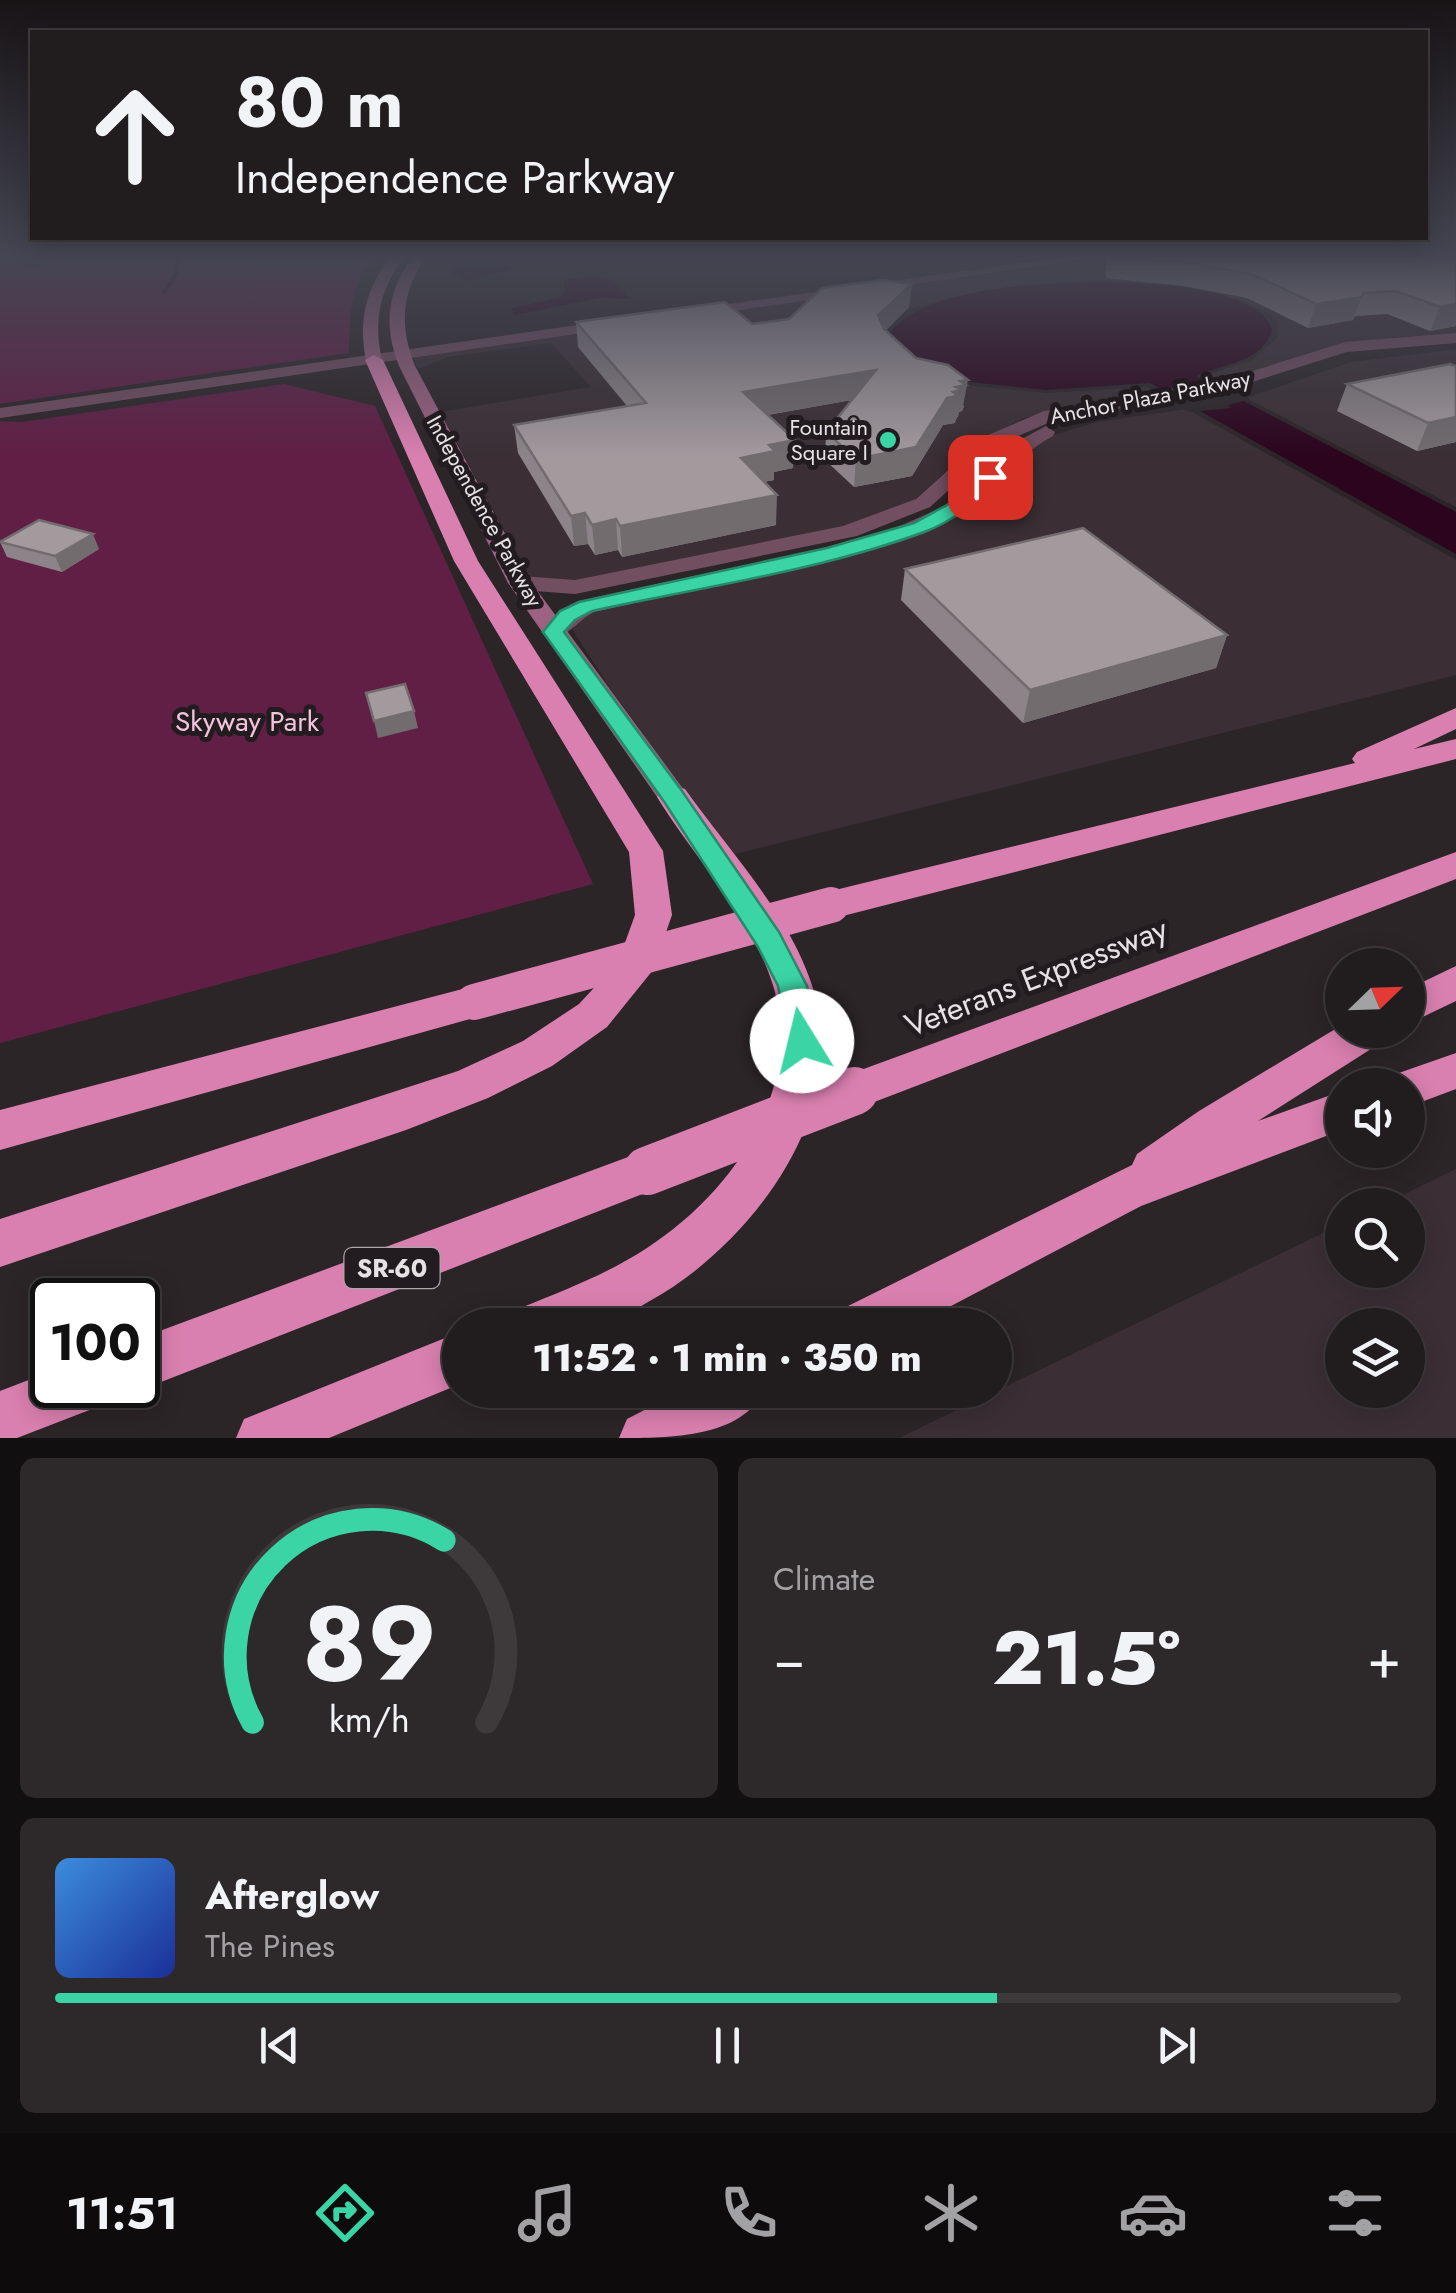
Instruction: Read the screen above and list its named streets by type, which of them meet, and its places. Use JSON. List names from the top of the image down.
{
  "streets": {
    "highway": ["Veterans Expressway", "SR-60"],
    "main road": ["Independence Parkway"],
    "street": ["Anchor Plaza Parkway"]
  },
  "crossings": [
    ["Anchor Plaza Parkway", "Independence Parkway"],
    ["Veterans Expressway", "SR-60"]
  ],
  "parks": ["Skyway Park"],
  "places": ["Fountain Square I"],
  "north": "top right",
  "page": {
    "turn": ["80 m", "Independence Parkway"],
    "limit": "100",
    "trip": "11:52 · 1 min · 350 m",
    "tile": "Climate",
    "heat": ["−", "21.5°", "+"],
    "song": ["Afterglow", "The Pines"],
    "tabs": "11:51",
    "gauge": ["89", "km/h"]
  }
}
